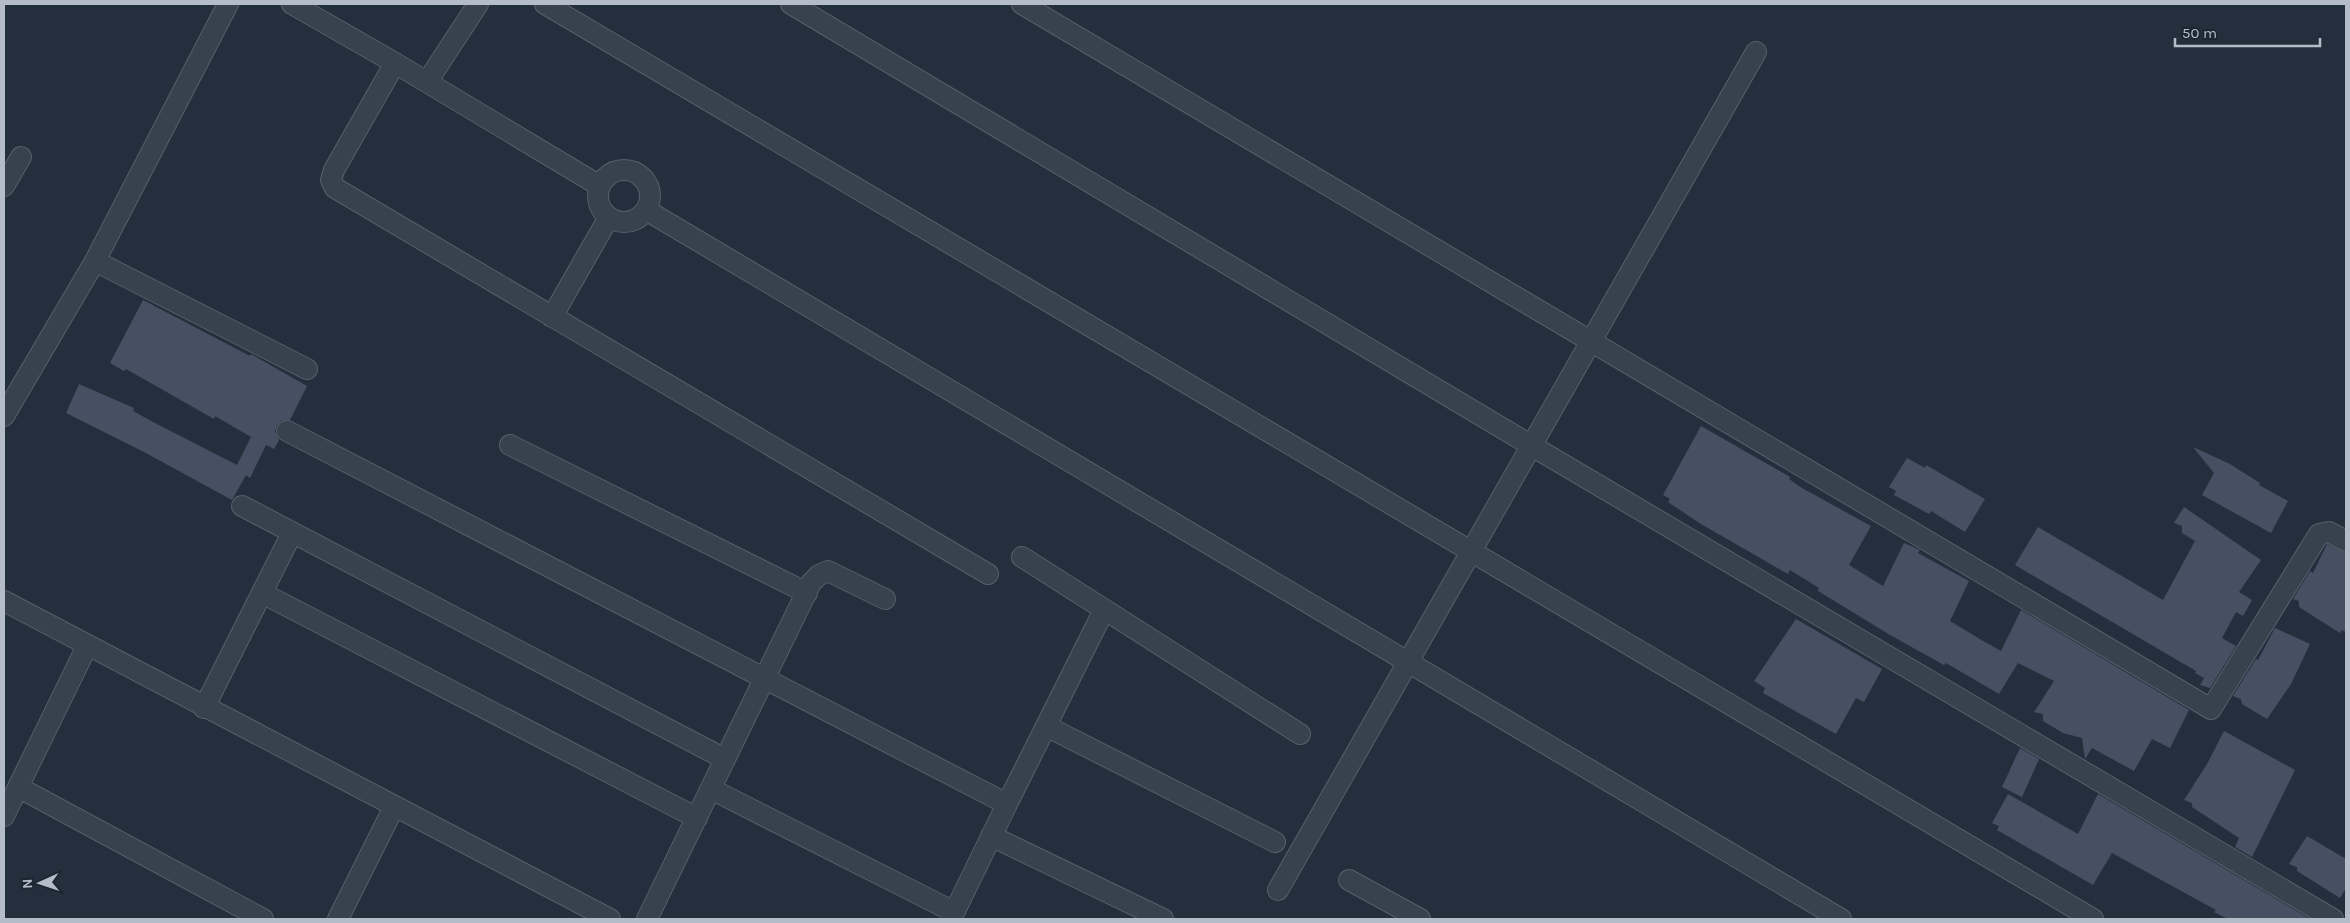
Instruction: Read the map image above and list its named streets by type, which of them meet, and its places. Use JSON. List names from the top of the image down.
{
  "scale_bar": "50 m",
  "north": "left"
}
